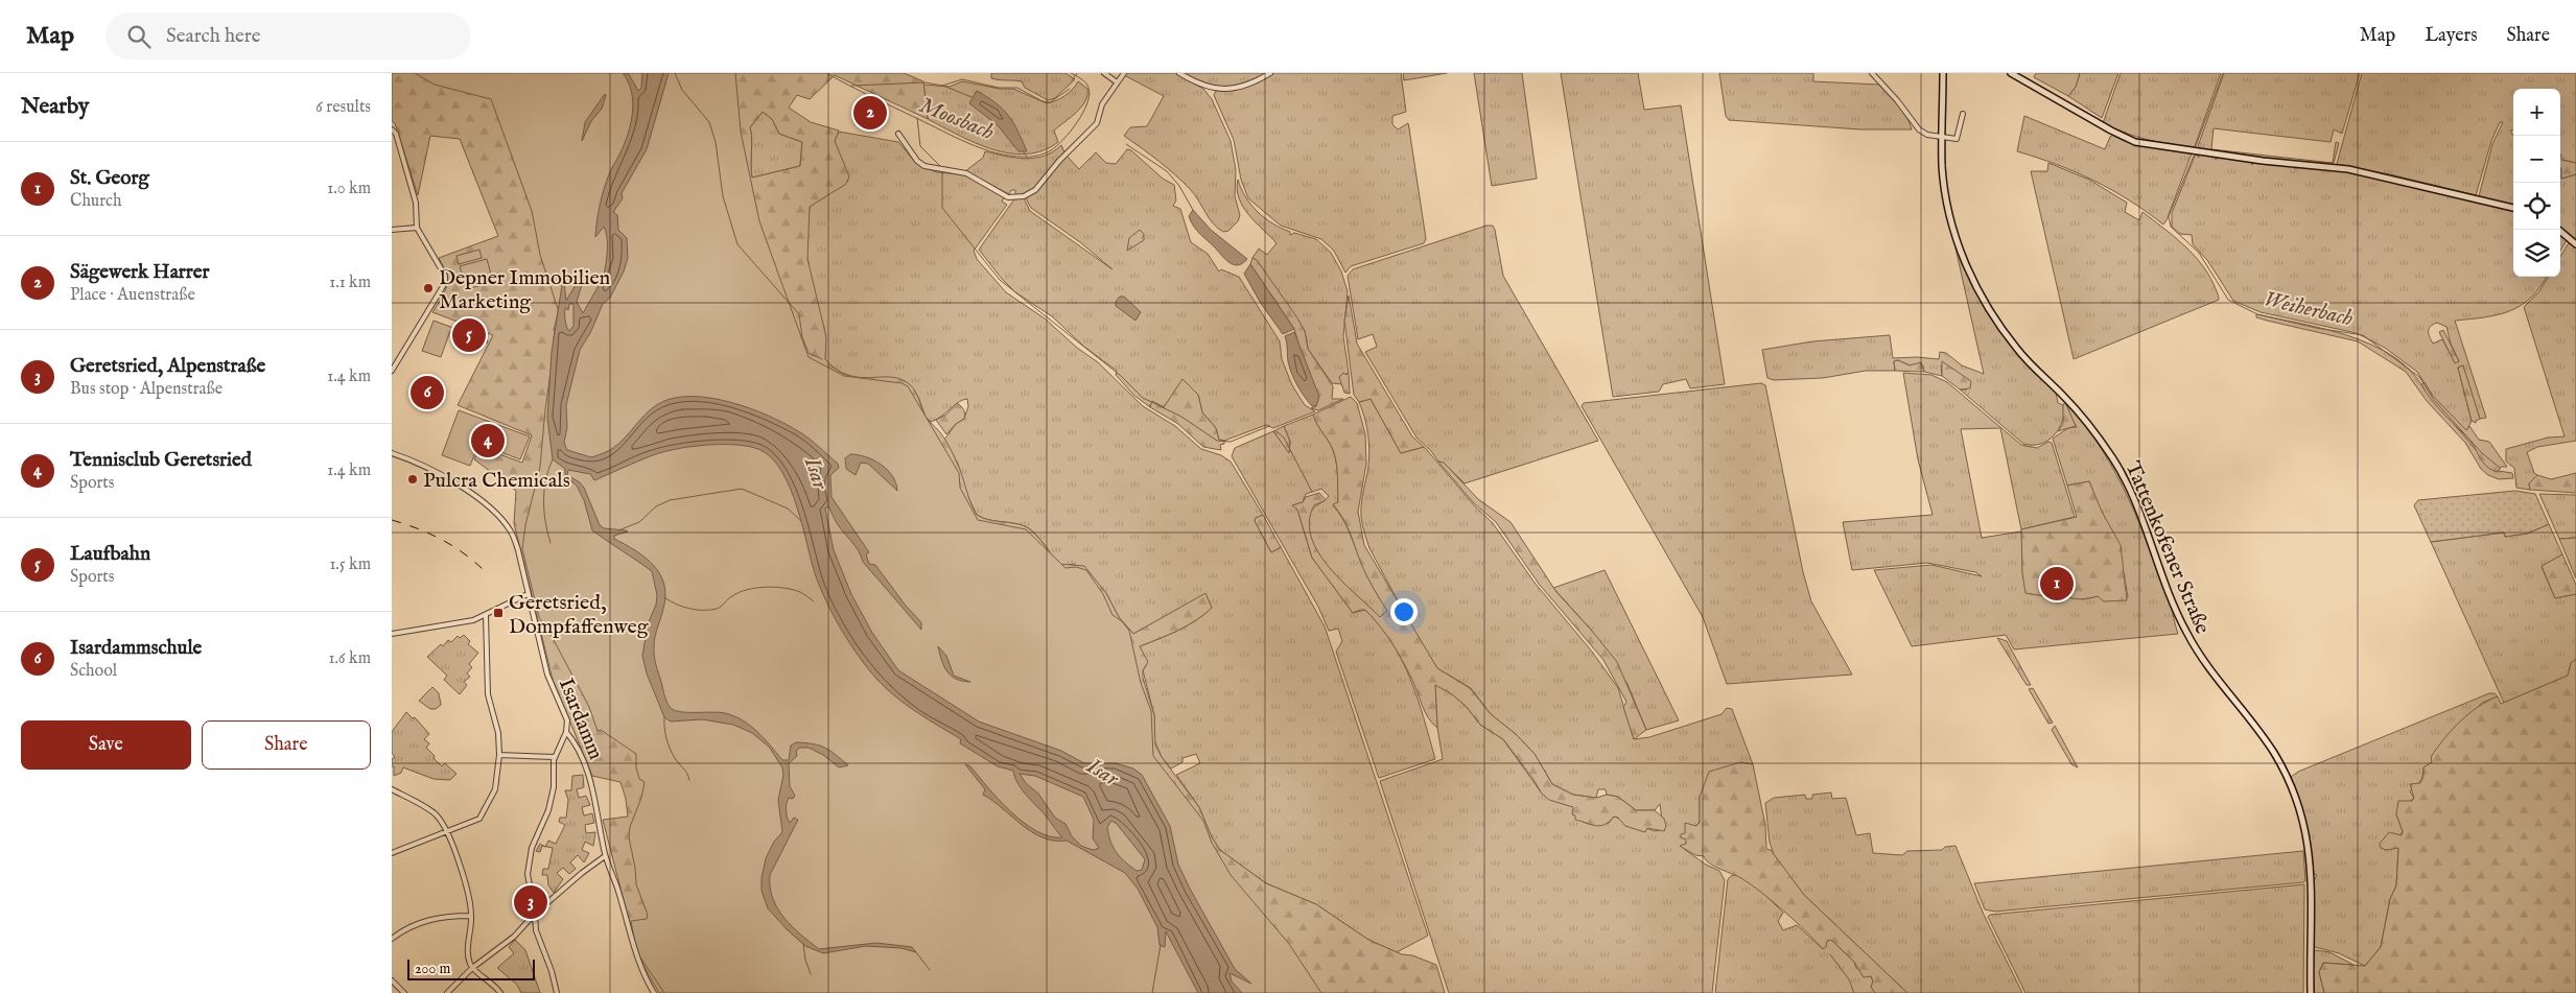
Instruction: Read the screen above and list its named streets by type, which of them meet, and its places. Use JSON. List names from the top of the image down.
{
  "streets": {
    "main road": ["Tattenkofener Straße"],
    "street": ["Isardamm"]
  },
  "water": ["Moosbach", "Weiherbach", "Isar"],
  "places": {
    "other": ["Depner Immobilien Marketing", "Pulcra Chemicals"],
    "transit": ["Geretsried, Dompfaffenweg"]
  },
  "scale_bar": "200 m",
  "page": {
    "header": "Map",
    "search": "Search here",
    "nav": ["Map", "Layers", "Share"],
    "heading": ["Nearby", "6 results"],
    "map_buttons": ["+", "−"],
    "pins": [
      "2",
      "5",
      "6",
      "4",
      "1",
      "3"
    ],
    "list": [
      {
        "mark": "1",
        "name": "St. Georg",
        "note": "Church",
        "value": "1.0 km"
      },
      {
        "mark": "2",
        "name": "Sägewerk Harrer",
        "note": "Place · Auenstraße",
        "value": "1.1 km"
      },
      {
        "mark": "3",
        "name": "Geretsried, Alpenstraße",
        "note": "Bus stop · Alpenstraße",
        "value": "1.4 km"
      },
      {
        "mark": "4",
        "name": "Tennisclub Geretsried",
        "note": "Sports",
        "value": "1.4 km"
      },
      {
        "mark": "5",
        "name": "Laufbahn",
        "note": "Sports",
        "value": "1.5 km"
      },
      {
        "mark": "6",
        "name": "Isardammschule",
        "note": "School",
        "value": "1.6 km"
      }
    ],
    "buttons": ["Save", "Share"],
    "scale": "200 m"
  }
}
